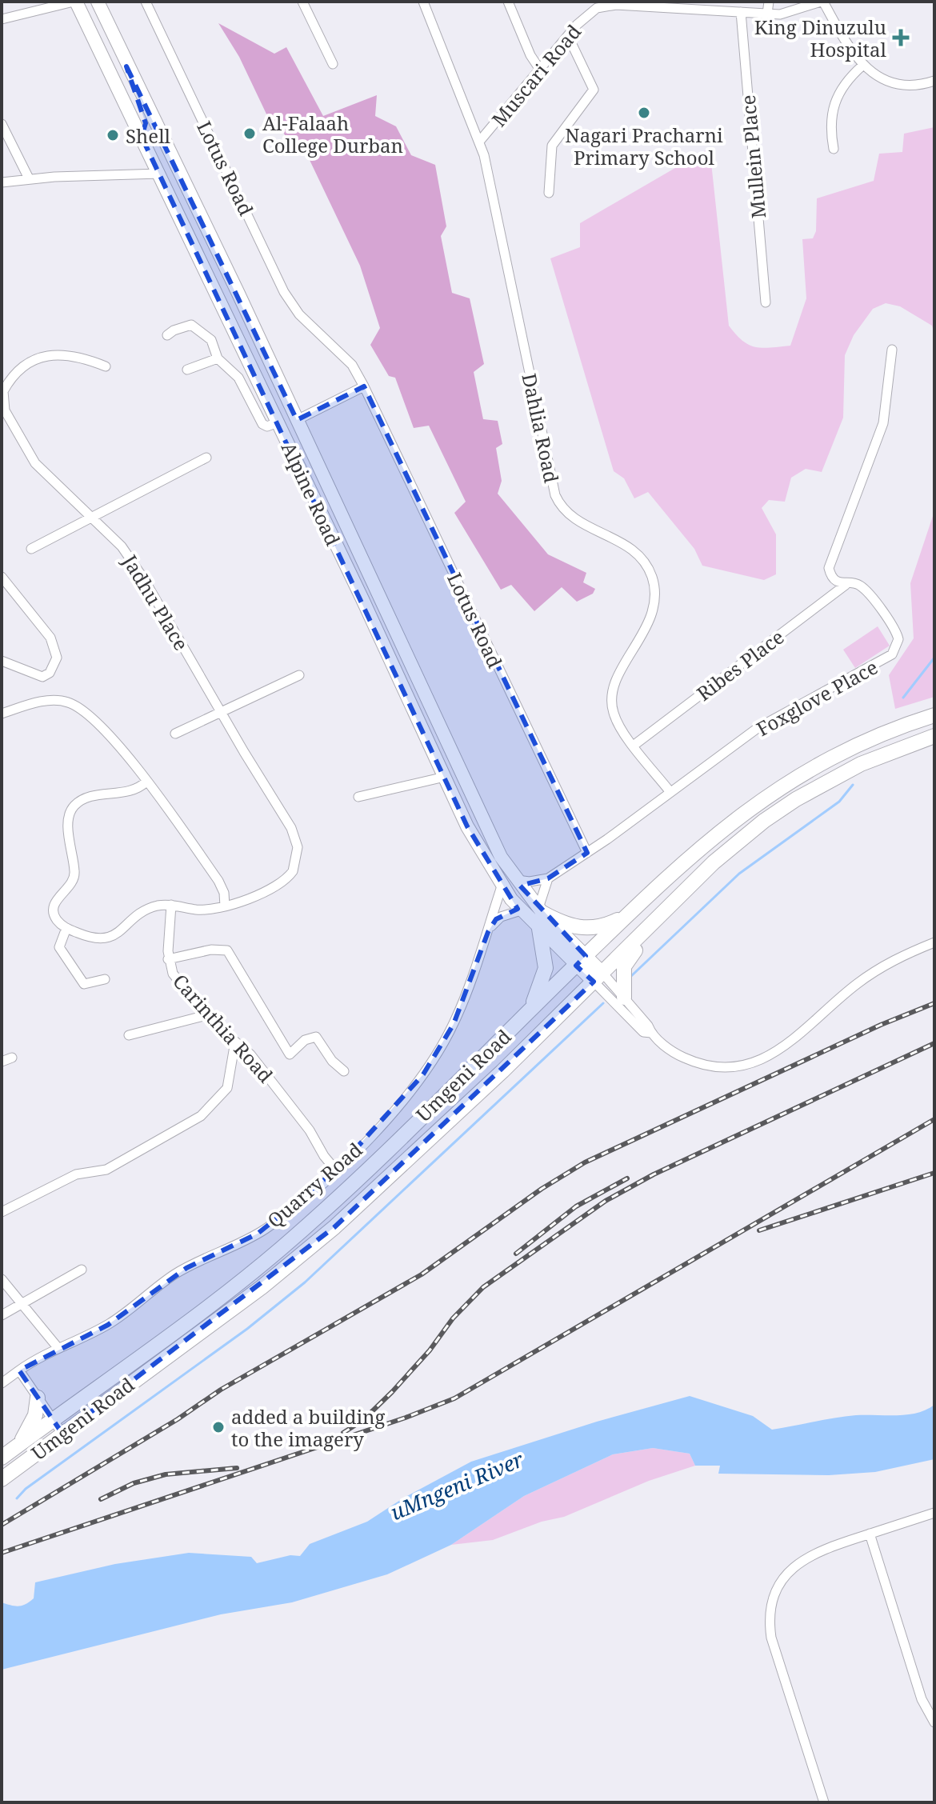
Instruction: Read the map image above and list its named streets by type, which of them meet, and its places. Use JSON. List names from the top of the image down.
{
  "streets": {
    "highway": ["Umgeni Road"],
    "main road": ["Alpine Road"],
    "street": [
      "Muscari Road",
      "Mullein Place",
      "Lotus Road",
      "Dahlia Road",
      "Jadhu Place",
      "Ribes Place",
      "Foxglove Place",
      "Carinthia Road",
      "Quarry Road"
    ]
  },
  "crossings": [
    ["Muscari Road", "Mullein Place"],
    ["Muscari Road", "Dahlia Road"],
    ["Lotus Road", "Foxglove Place"],
    ["Dahlia Road", "Ribes Place"],
    ["Dahlia Road", "Foxglove Place"],
    ["Alpine Road", "Umgeni Road"],
    ["Alpine Road", "Quarry Road"],
    ["Ribes Place", "Foxglove Place"],
    ["Carinthia Road", "Quarry Road"]
  ],
  "water": ["uMngeni River"],
  "places": {
    "health": ["King Dinuzulu Hospital"],
    "other": [
      "Nagari Pracharni Primary School",
      "Al-Falaah College Durban",
      "Shell",
      "added a building to the imagery"
    ]
  }
}
